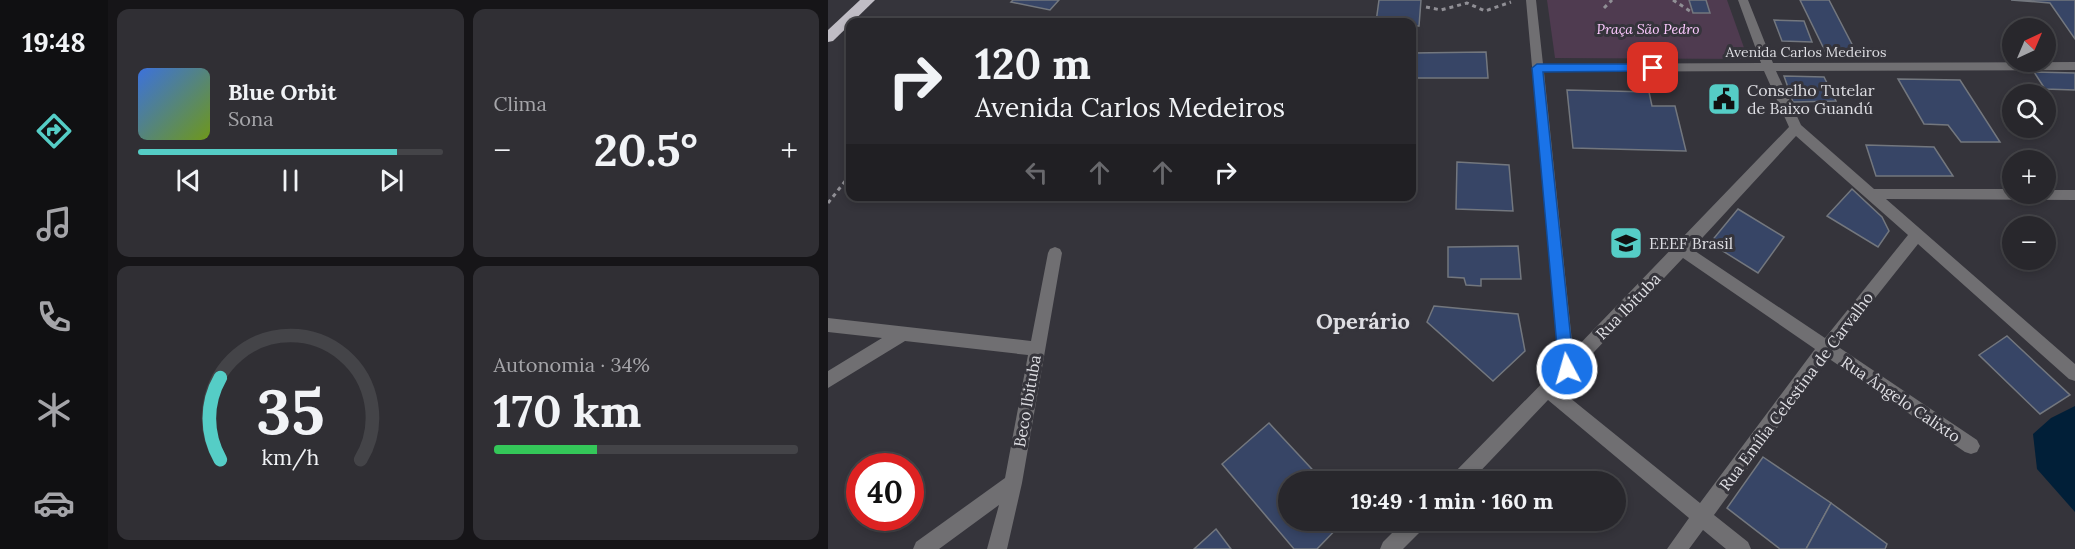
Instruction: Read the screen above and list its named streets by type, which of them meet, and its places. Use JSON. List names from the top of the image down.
{
  "streets": {
    "street": [
      "Avenida Carlos Medeiros",
      "Rua Ibituba",
      "Rua Emília Celestina de Carvalho",
      "Rua Ângelo Calixto",
      "Beco Ibituba"
    ]
  },
  "crossings": [
    ["Rua Ibituba", "Rua Ângelo Calixto"],
    ["Rua Emília Celestina de Carvalho", "Rua Ângelo Calixto"]
  ],
  "districts": ["Operário"],
  "parks": ["Praça São Pedro"],
  "places": {
    "public building": ["Conselho Tutelar de Baixo Guandú"],
    "school or university": ["EEEF Brasil"]
  },
  "north": "top right",
  "page": {
    "tabs": "19:48",
    "tile": [
      "Clima",
      ["Autonomia · 34%", "170 km"]
    ],
    "map_buttons": ["+", "−"],
    "turn": ["120 m", "Avenida Carlos Medeiros"],
    "song": ["Blue Orbit", "Sona"],
    "heat": ["−", "20.5°", "+"],
    "limit": "40",
    "trip": "19:49 · 1 min · 160 m",
    "gauge": ["35", "km/h"]
  }
}
